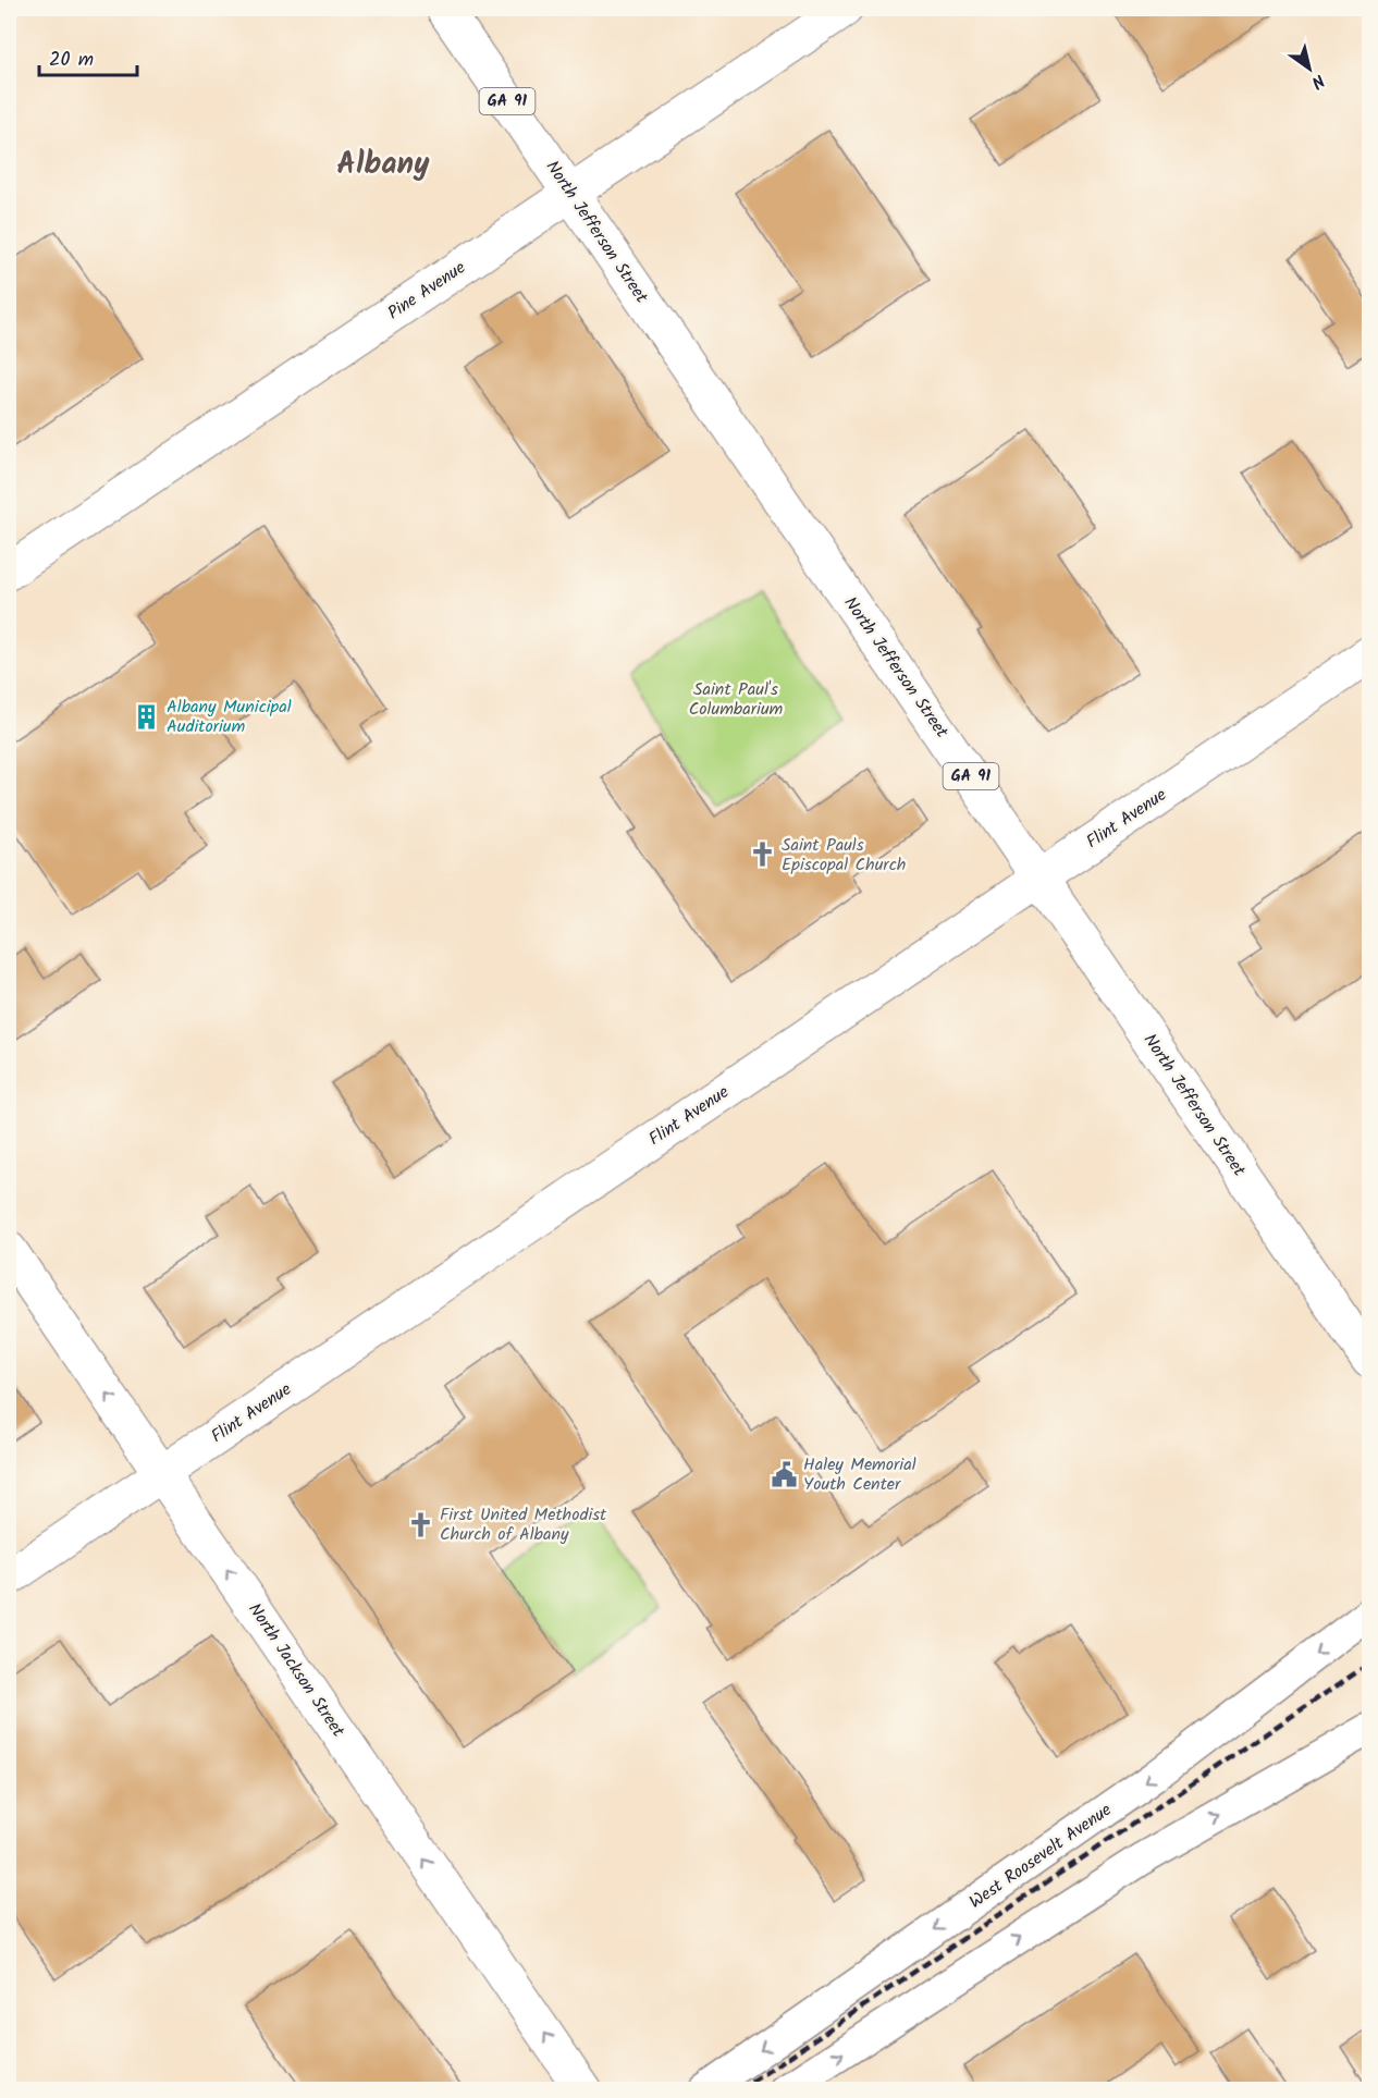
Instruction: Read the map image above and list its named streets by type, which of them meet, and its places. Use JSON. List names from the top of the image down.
{
  "streets": {
    "street": [
      "GA 91",
      "North Jefferson Street",
      "Pine Avenue",
      "Flint Avenue",
      "North Jackson Street",
      "West Roosevelt Avenue"
    ]
  },
  "crossings": [
    ["North Jefferson Street", "Pine Avenue"],
    ["North Jefferson Street", "Flint Avenue"],
    ["Flint Avenue", "North Jackson Street"]
  ],
  "one_way": ["North Jackson Street"],
  "districts": ["Albany"],
  "parks": ["Saint Paul's Columbarium"],
  "places": {
    "building": ["Albany Municipal Auditorium"],
    "church": ["Saint Pauls Episcopal Church", "First United Methodist Church of Albany"],
    "public building": ["Haley Memorial Youth Center"]
  },
  "scale_bar": "20 m",
  "north": "bottom right"
}
